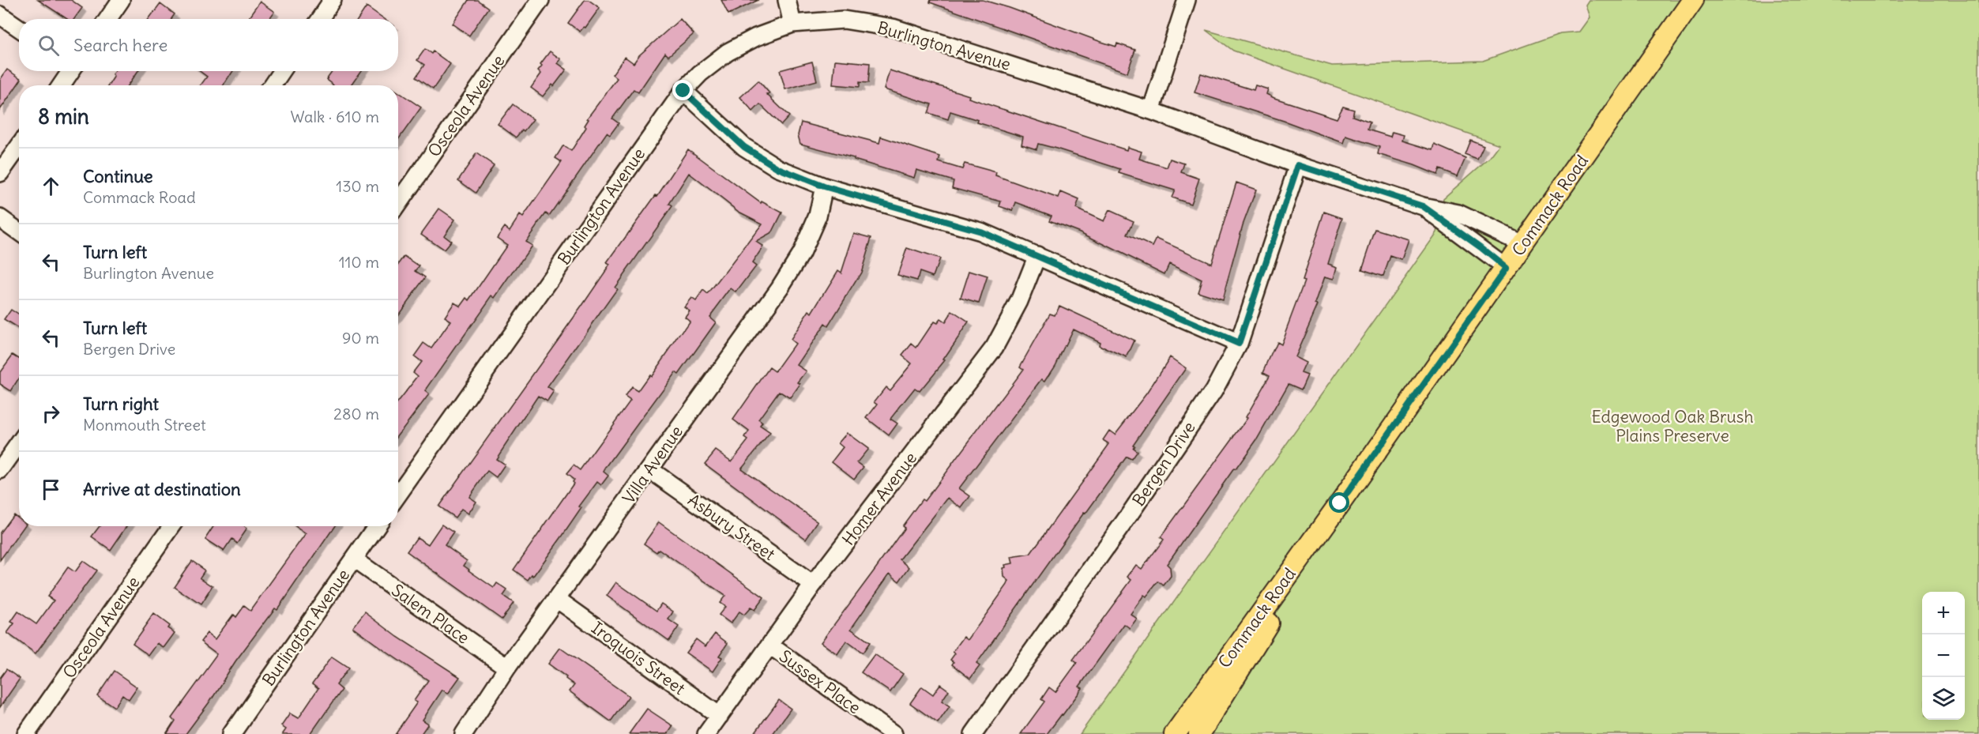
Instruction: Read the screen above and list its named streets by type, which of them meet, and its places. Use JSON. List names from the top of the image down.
{
  "streets": {
    "main road": ["Commack Road"],
    "street": [
      "Burlington Avenue",
      "Osceola Avenue",
      "Bergen Drive",
      "Villa Avenue",
      "Homer Avenue",
      "Asbury Street",
      "Salem Place",
      "Iroquois Street",
      "Sussex Place"
    ]
  },
  "crossings": [
    ["Burlington Avenue", "Commack Road"],
    ["Burlington Avenue", "Bergen Drive"],
    ["Burlington Avenue", "Salem Place"],
    ["Villa Avenue", "Asbury Street"],
    ["Villa Avenue", "Salem Place"],
    ["Villa Avenue", "Iroquois Street"],
    ["Homer Avenue", "Asbury Street"],
    ["Homer Avenue", "Iroquois Street"],
    ["Homer Avenue", "Sussex Place"]
  ],
  "parks": ["Edgewood Oak Brush Plains Preserve"],
  "page": {
    "search": "Search here",
    "heading": ["8 min", "Walk · 610 m"],
    "list": [
      ["Continue", "Commack Road", "130 m"],
      ["Turn left", "Burlington Avenue", "110 m"],
      ["Turn left", "Bergen Drive", "90 m"],
      ["Turn right", "Monmouth Street", "280 m"],
      "Arrive at destination"
    ],
    "map_buttons": ["+", "−"]
  }
}
